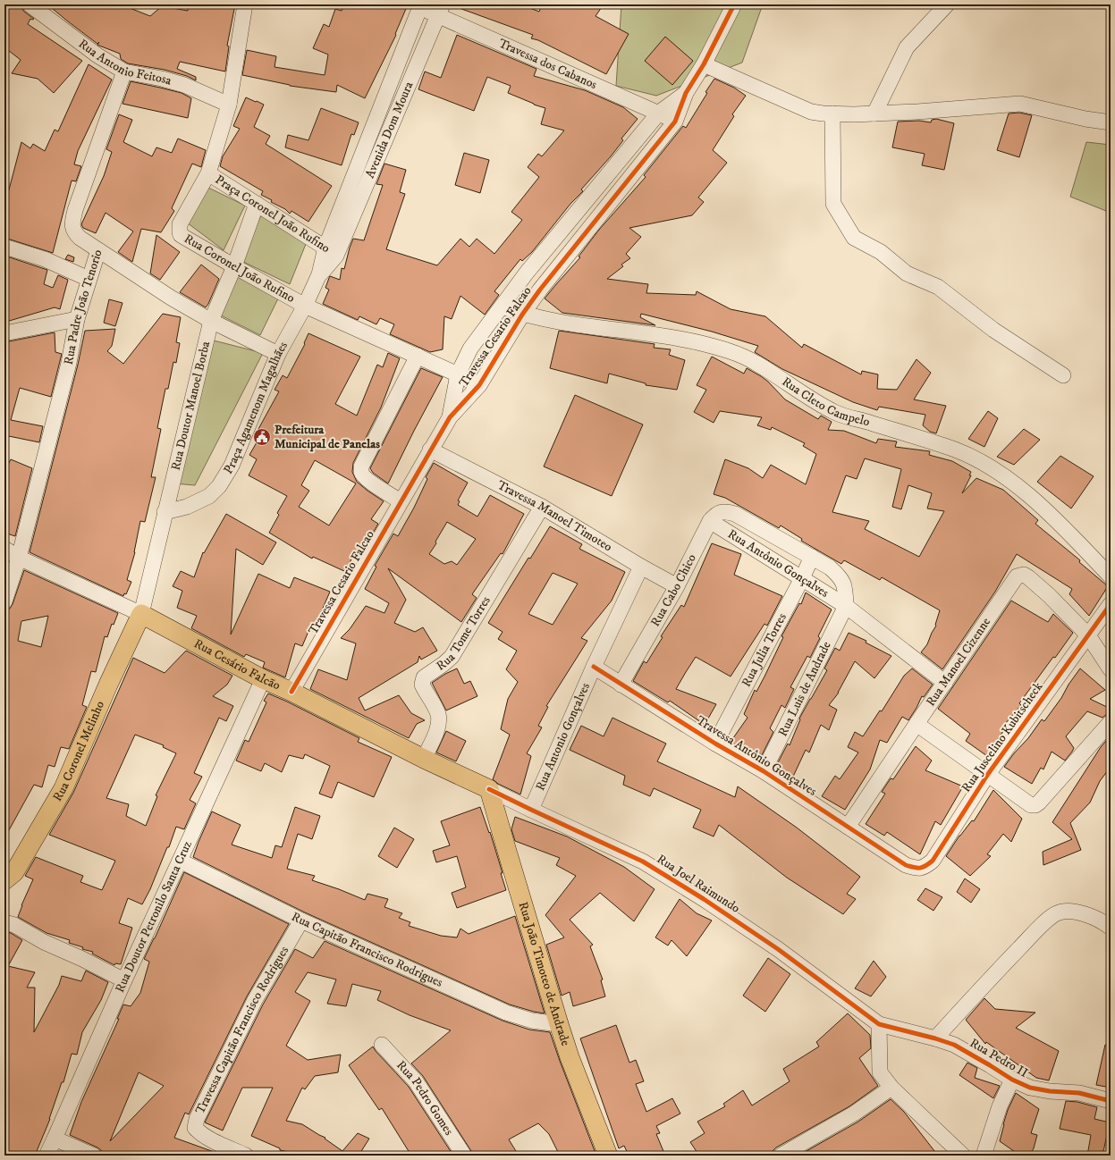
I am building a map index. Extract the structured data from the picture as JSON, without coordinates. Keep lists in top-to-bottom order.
{
  "streets": {
    "main road": ["Rua Cesário Falcão", "Rua Coronel Melinho", "Rua João Timoteo de Andrade"],
    "street": [
      "Rua Antonio Feitosa",
      "Travessa dos Cabanos",
      "Avenida Dom Moura",
      "Praça Coronel João Rufino",
      "Rua Coronel João Rufino",
      "Rua Padre João Tenorio",
      "Travessa Cesario Falcao",
      "Rua Cleto Campelo",
      "Rua Doutor Manoel Borba",
      "Praça Agamenom Magalhães",
      "Travessa Manoel Timoteo",
      "Rua Antônio Gonçalves",
      "Rua Cabo Chico",
      "Rua Tome Torres",
      "Rua Julia Torres",
      "Rua Manoel Cizenne",
      "Rua Luis de Andrade",
      "Rua Antonio Gonçalves",
      "Rua Juscelino Kubitscheck",
      "Travessa Antônio Gonçalves",
      "Rua Joel Raimundo",
      "Rua Doutor Petronilo Santa Cruz",
      "Rua Capitão Francisco Rodrigues",
      "Travessa Capitão Francisco Rodrigues",
      "Rua Pedro II",
      "Rua Pedro Gomes"
    ]
  },
  "crossings": [
    ["Rua Antonio Feitosa", "Rua Coronel João Rufino"],
    ["Rua Antonio Feitosa", "Rua Padre João Tenorio"],
    ["Travessa dos Cabanos", "Avenida Dom Moura"],
    ["Travessa dos Cabanos", "Travessa Cesario Falcao"],
    ["Avenida Dom Moura", "Praça Coronel João Rufino"],
    ["Avenida Dom Moura", "Praça Agamenom Magalhães"],
    ["Praça Coronel João Rufino", "Rua Coronel João Rufino"],
    ["Praça Coronel João Rufino", "Rua Doutor Manoel Borba"],
    ["Praça Coronel João Rufino", "Praça Agamenom Magalhães"],
    ["Rua Coronel João Rufino", "Travessa Cesario Falcao"],
    ["Rua Coronel João Rufino", "Rua Doutor Manoel Borba"],
    ["Rua Coronel João Rufino", "Praça Agamenom Magalhães"],
    ["Rua Padre João Tenorio", "Rua Cesário Falcão"],
    ["Travessa Cesario Falcao", "Rua Cleto Campelo"],
    ["Travessa Cesario Falcao", "Travessa Manoel Timoteo"],
    ["Travessa Cesario Falcao", "Rua Cesário Falcão"],
    ["Rua Doutor Manoel Borba", "Praça Agamenom Magalhães"],
    ["Rua Doutor Manoel Borba", "Rua Cesário Falcão"],
    ["Rua Doutor Manoel Borba", "Rua Coronel Melinho"],
    ["Travessa Manoel Timoteo", "Rua Cabo Chico"],
    ["Travessa Manoel Timoteo", "Rua Tome Torres"],
    ["Travessa Manoel Timoteo", "Rua Antonio Gonçalves"],
    ["Rua Antônio Gonçalves", "Rua Cabo Chico"],
    ["Rua Antônio Gonçalves", "Rua Julia Torres"],
    ["Rua Antônio Gonçalves", "Rua Manoel Cizenne"],
    ["Rua Antônio Gonçalves", "Rua Luis de Andrade"],
    ["Rua Cabo Chico", "Travessa Antônio Gonçalves"],
    ["Rua Tome Torres", "Rua Cesário Falcão"],
    ["Rua Julia Torres", "Travessa Antônio Gonçalves"],
    ["Rua Manoel Cizenne", "Rua Juscelino Kubitscheck"],
    ["Rua Manoel Cizenne", "Travessa Antônio Gonçalves"],
    ["Rua Cesário Falcão", "Rua Coronel Melinho"],
    ["Rua Cesário Falcão", "Rua Joel Raimundo"],
    ["Rua Cesário Falcão", "Rua Doutor Petronilo Santa Cruz"],
    ["Rua Cesário Falcão", "Rua João Timoteo de Andrade"],
    ["Rua Luis de Andrade", "Travessa Antônio Gonçalves"],
    ["Rua Antonio Gonçalves", "Travessa Antônio Gonçalves"],
    ["Rua Antonio Gonçalves", "Rua Joel Raimundo"],
    ["Rua Juscelino Kubitscheck", "Travessa Antônio Gonçalves"],
    ["Rua Joel Raimundo", "Rua João Timoteo de Andrade"],
    ["Rua Joel Raimundo", "Rua Pedro II"],
    ["Rua Doutor Petronilo Santa Cruz", "Rua Capitão Francisco Rodrigues"],
    ["Rua Capitão Francisco Rodrigues", "Rua João Timoteo de Andrade"],
    ["Rua Capitão Francisco Rodrigues", "Travessa Capitão Francisco Rodrigues"]
  ],
  "places": {
    "public building": ["Prefeitura Municipal de Panelas"]
  }
}
